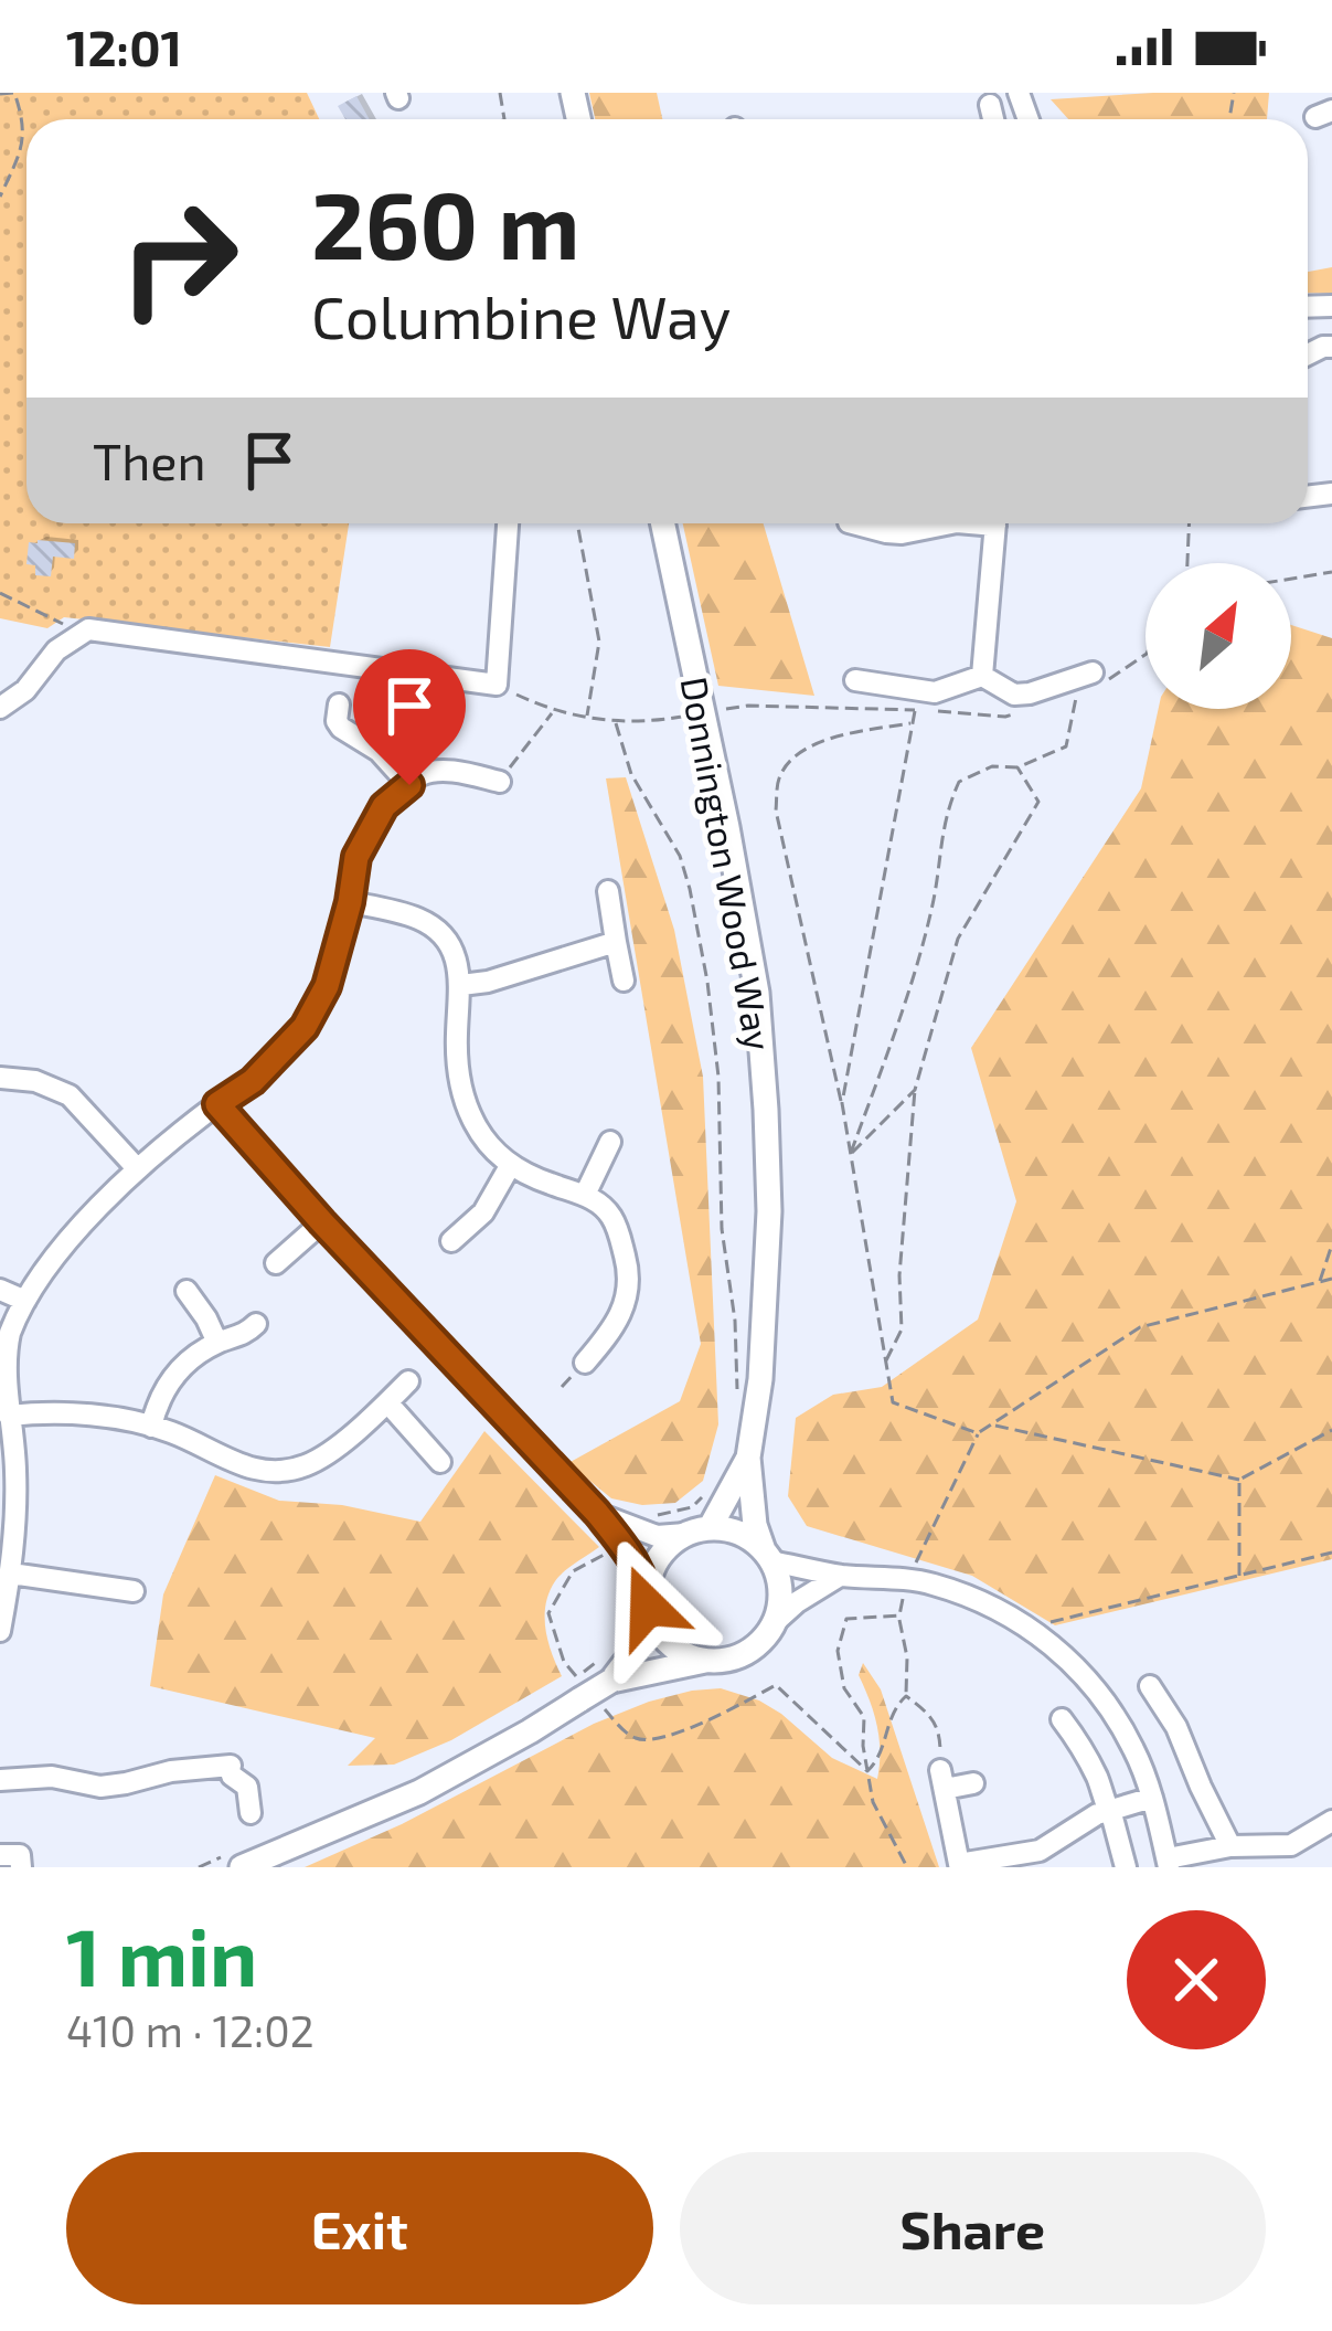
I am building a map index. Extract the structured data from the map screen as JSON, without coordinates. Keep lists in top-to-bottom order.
{
  "streets": {
    "main road": ["Donnington Wood Way"]
  },
  "north": "top right",
  "page": {
    "status": "12:01",
    "turn": ["260 m", "Columbine Way"],
    "then": "Then",
    "heading": ["1 min", "410 m · 12:02"],
    "buttons": ["Exit", "Share"]
  }
}
